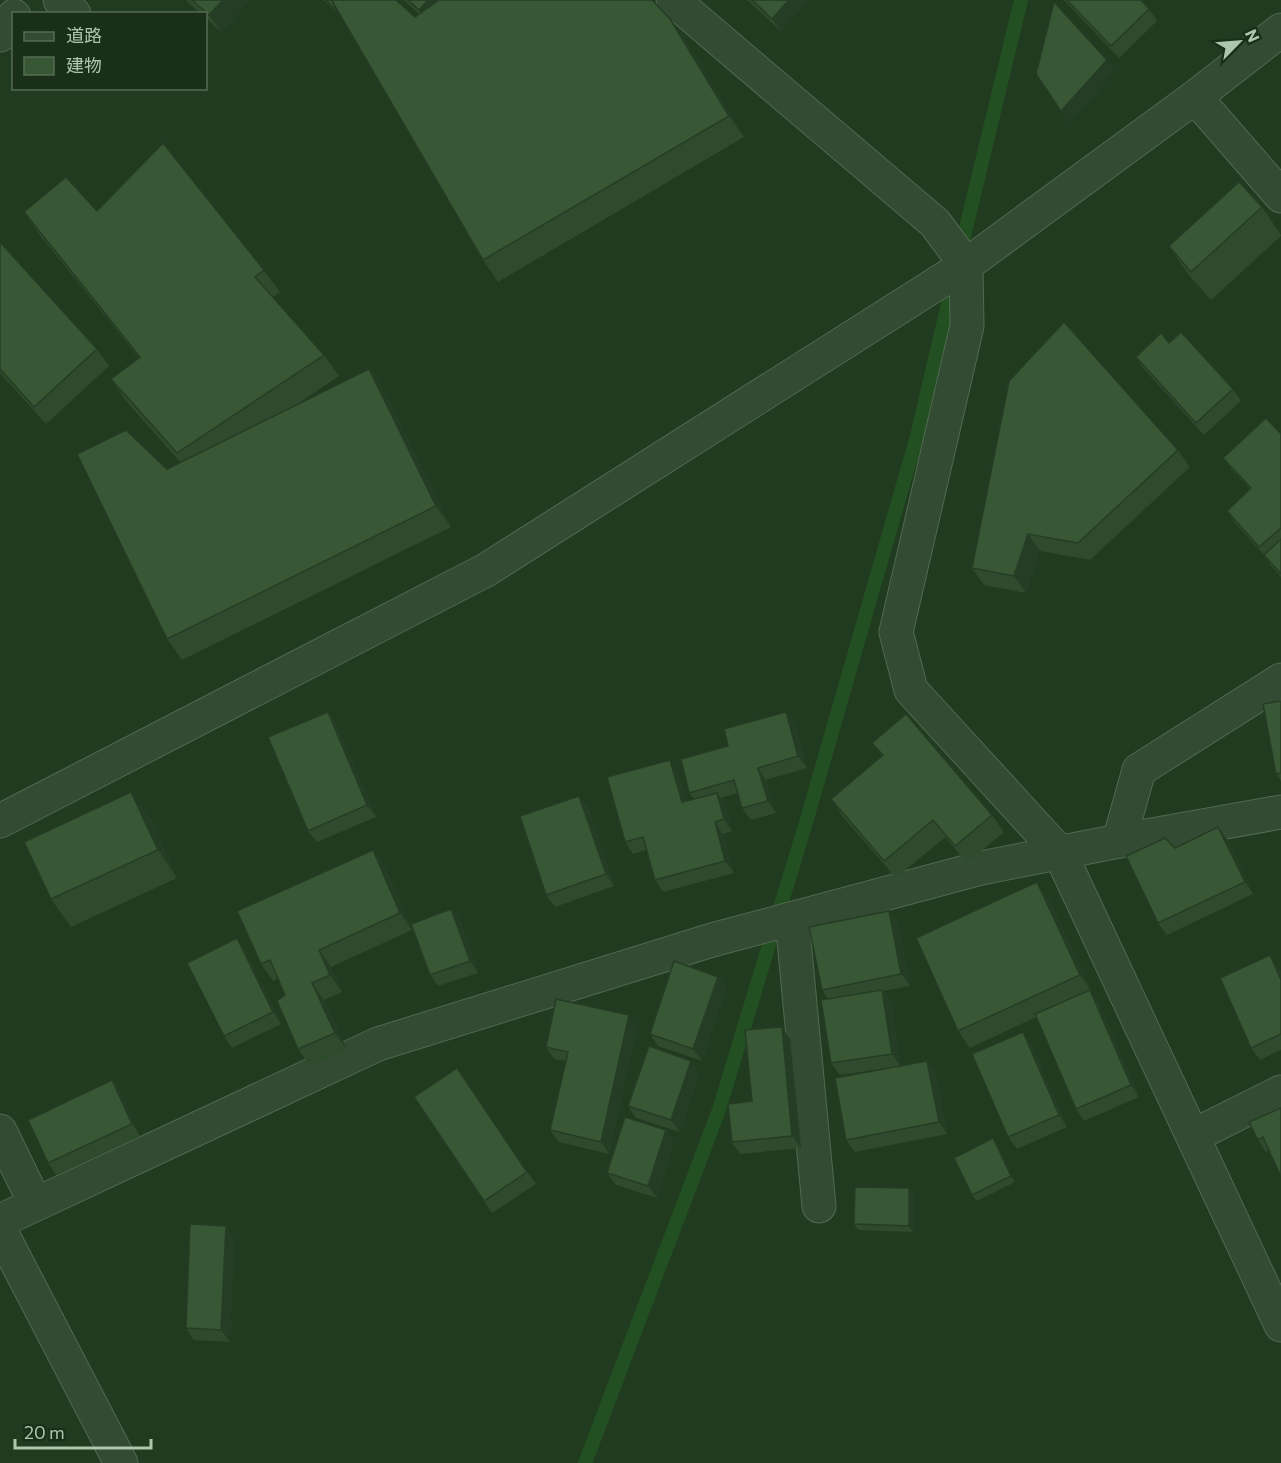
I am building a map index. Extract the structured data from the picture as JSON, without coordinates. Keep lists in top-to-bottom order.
{
  "legend": ["道路", "建物"],
  "scale_bar": "20 m",
  "north": "top right"
}
